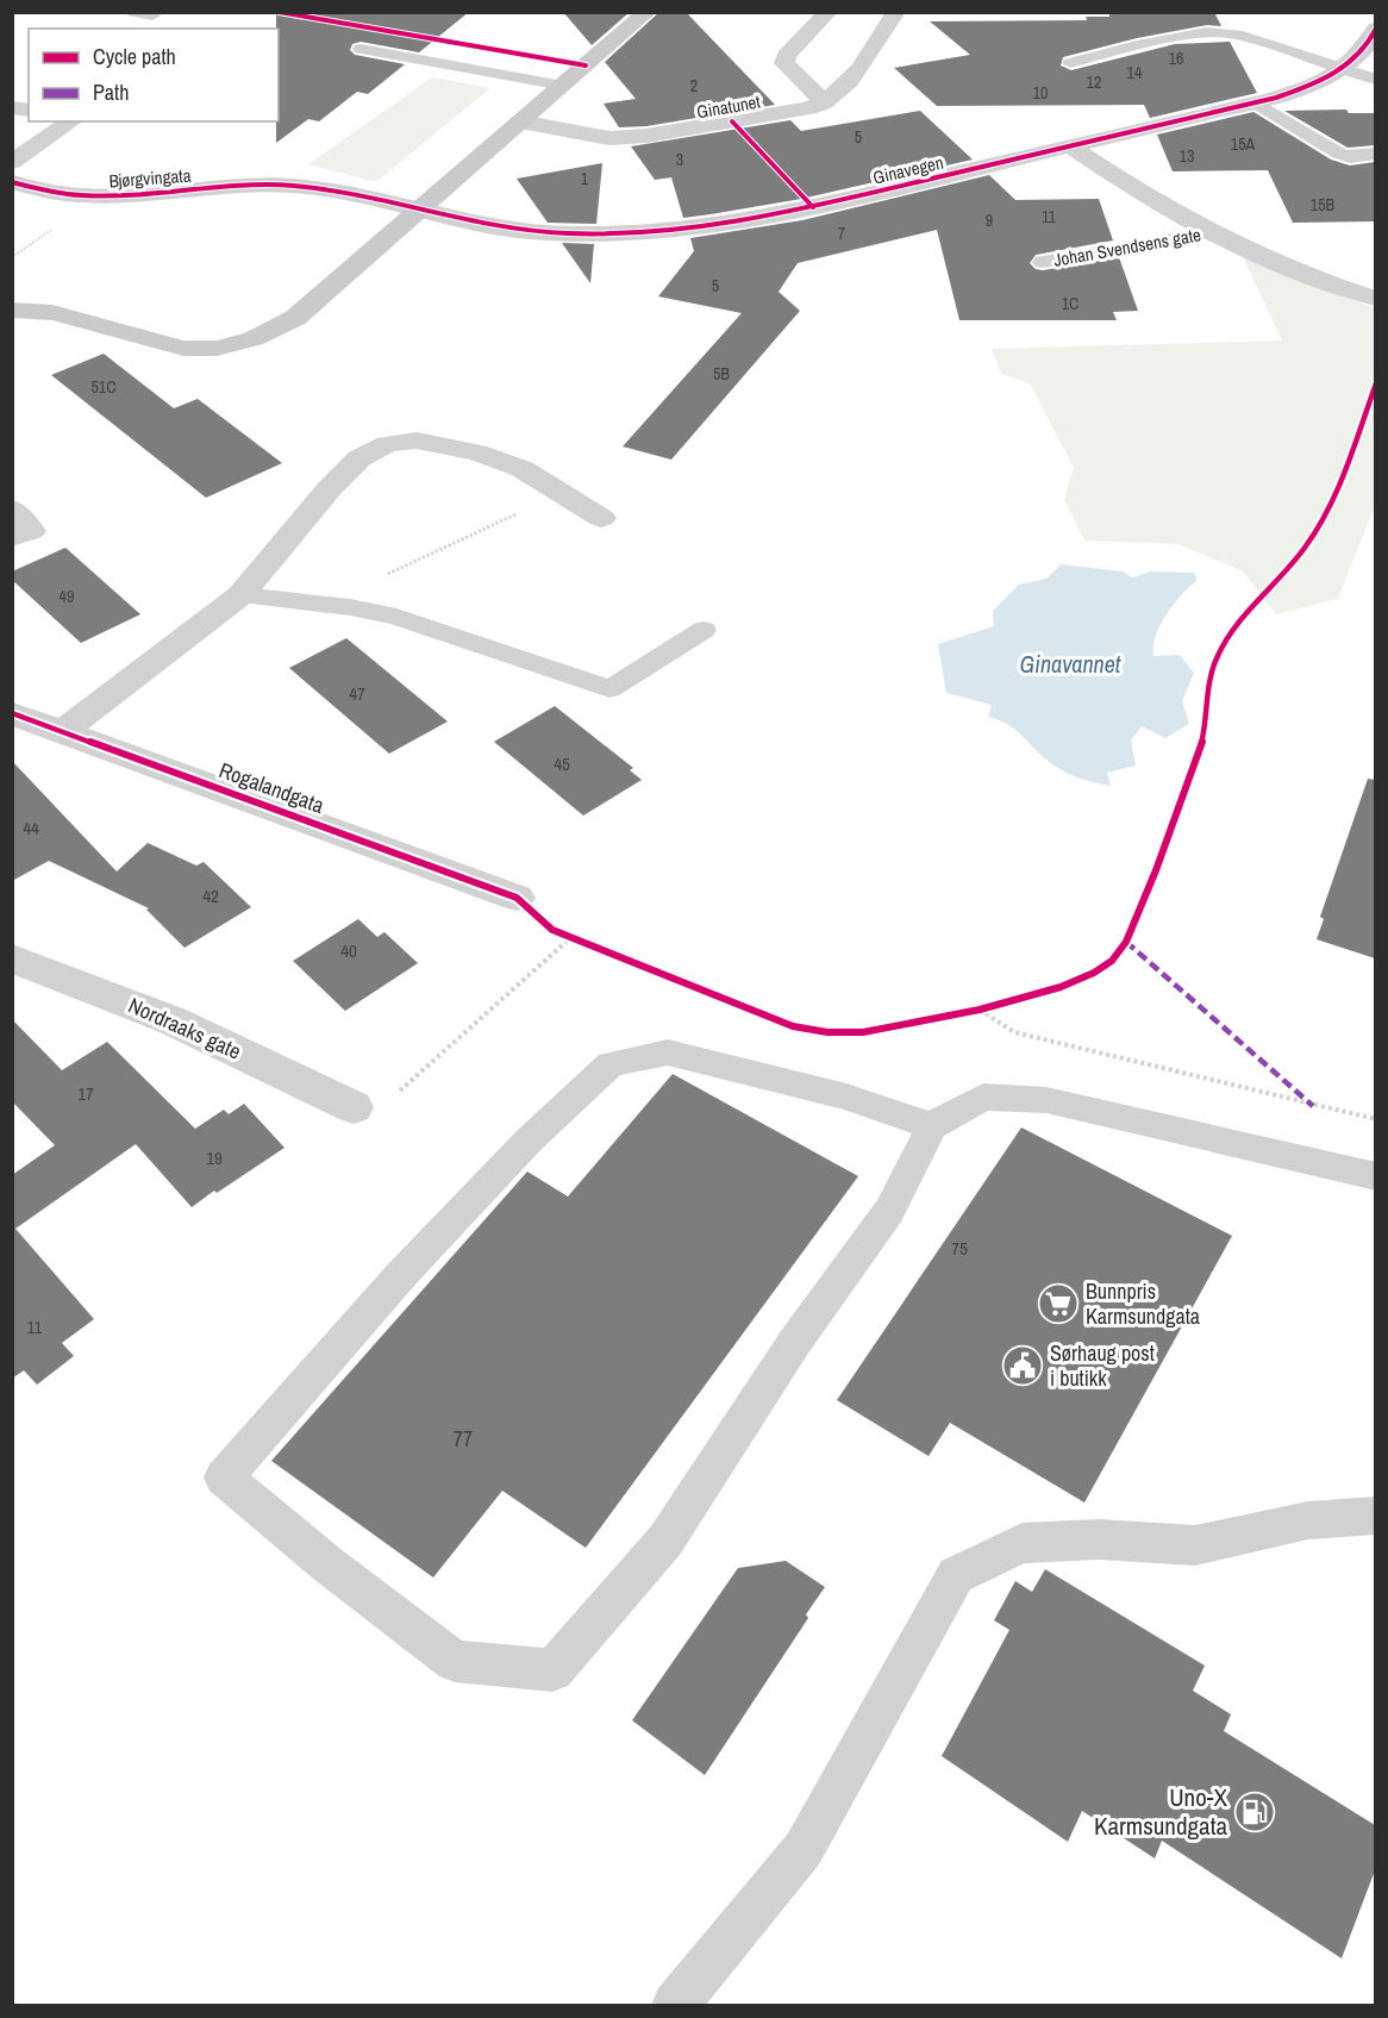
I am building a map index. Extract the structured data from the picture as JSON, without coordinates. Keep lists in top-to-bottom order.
{
  "streets": {
    "street": [
      "Ginatunet",
      "Ginavegen",
      "Bjørgvingata",
      "Johan Svendsens gate",
      "Rogalandgata",
      "Nordraaks gate"
    ]
  },
  "crossings": [
    ["Ginavegen", "Bjørgvingata"],
    ["Ginavegen", "Johan Svendsens gate"]
  ],
  "water": ["Ginavannet"],
  "places": {
    "supermarket": ["Bunnpris Karmsundgata"],
    "public building": ["Sørhaug post i butikk"],
    "fuel station": ["Uno-X Karmsundgata"]
  },
  "house_numbers": [
    "16",
    "14",
    "12",
    "2",
    "10",
    "5",
    "15A",
    "13",
    "3",
    "1",
    "15B",
    "11",
    "9",
    "7",
    "5",
    "1C",
    "5B",
    "51C",
    "49",
    "47",
    "45",
    "44",
    "42",
    "40",
    "17",
    "19",
    "75",
    "11",
    "77"
  ],
  "legend": ["Cycle path", "Path"]
}
